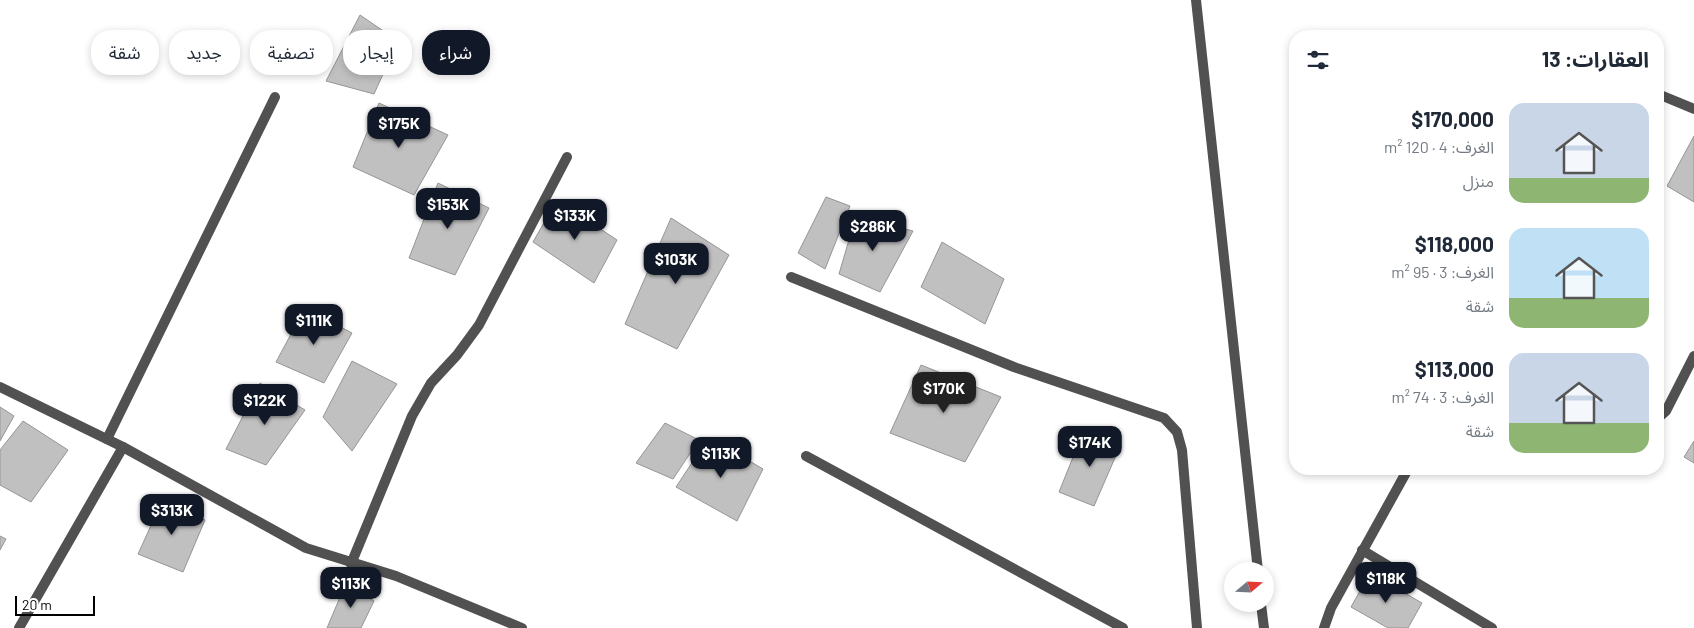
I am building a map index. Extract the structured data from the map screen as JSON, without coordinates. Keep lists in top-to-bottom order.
{
  "scale_bar": "20 m",
  "north": "right",
  "page": {
    "chip": [
      "شراء",
      "إيجار",
      "تصفية",
      "جديد",
      "شقة"
    ],
    "heading": "العقارات: 13",
    "list": [
      {
        "name": "$170,000",
        "note": "الغرف: 4 · 120 m² · منزل"
      },
      {
        "name": "$118,000",
        "note": "الغرف: 3 · 95 m² · شقة"
      },
      {
        "name": "$113,000",
        "note": "الغرف: 3 · 74 m² · شقة"
      }
    ],
    "price": [
      "$175K",
      "$153K",
      "$133K",
      "$286K",
      "$103K",
      "$111K",
      "$170K",
      "$122K",
      "$174K",
      "$113K",
      "$313K",
      "$118K",
      "$113K"
    ],
    "scale": "20 m"
  }
}
